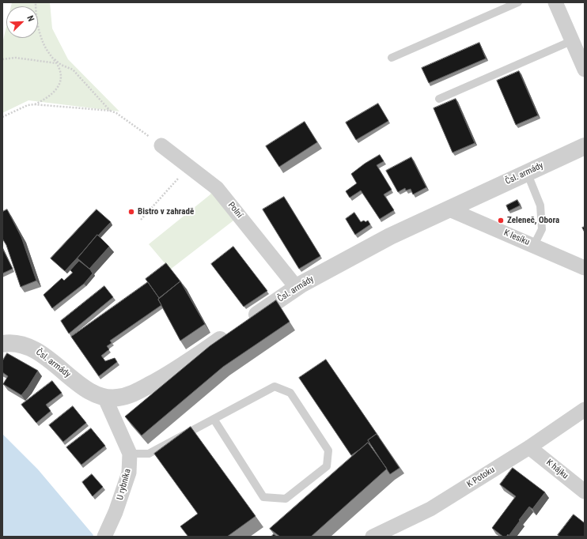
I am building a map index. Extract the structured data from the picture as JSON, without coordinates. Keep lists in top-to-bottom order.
{
  "streets": {
    "street": [
      "Čsl. armády",
      "Polní",
      "K lesíku",
      "K hájku",
      "K Potoku",
      "U rybníka"
    ]
  },
  "crossings": [
    ["Čsl. armády", "Polní"],
    ["Čsl. armády", "K lesíku"],
    ["Čsl. armády", "U rybníka"],
    ["K hájku", "K Potoku"]
  ],
  "places": ["Bistro v zahradě", "Zeleneč, Obora"],
  "north": "top right"
}
